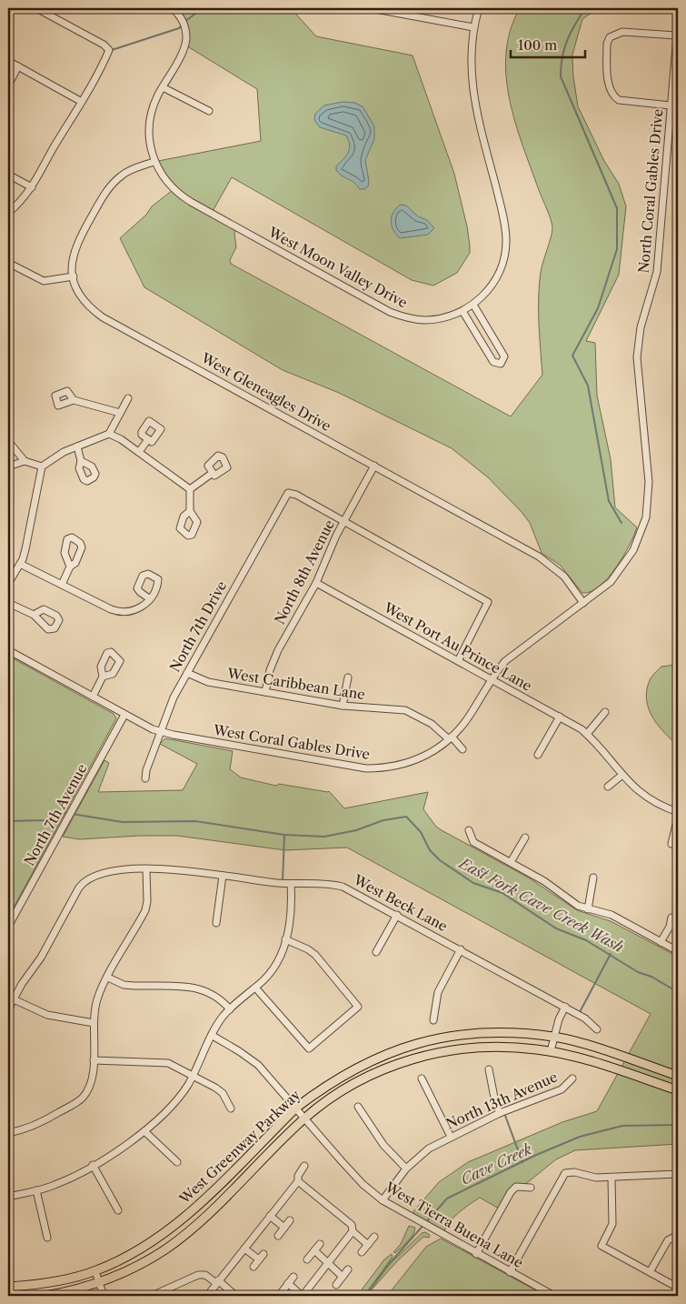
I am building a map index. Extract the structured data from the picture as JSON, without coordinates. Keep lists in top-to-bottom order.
{
  "streets": {
    "main road": ["West Greenway Parkway"],
    "street": [
      "North Coral Gables Drive",
      "West Moon Valley Drive",
      "West Gleneagles Drive",
      "North 8th Avenue",
      "North 7th Drive",
      "West Port Au Prince Lane",
      "West Caribbean Lane",
      "West Coral Gables Drive",
      "North 7th Avenue",
      "West Beck Lane",
      "North 13th Avenue",
      "West Tierra Buena Lane"
    ]
  },
  "crossings": [
    ["North Coral Gables Drive", "West Coral Gables Drive"],
    ["West Moon Valley Drive", "West Gleneagles Drive"],
    ["West Gleneagles Drive", "North 8th Avenue"],
    ["West Gleneagles Drive", "West Coral Gables Drive"],
    ["North 8th Avenue", "North 7th Drive"],
    ["North 8th Avenue", "West Port Au Prince Lane"],
    ["North 8th Avenue", "West Caribbean Lane"],
    ["North 7th Drive", "West Caribbean Lane"],
    ["North 7th Drive", "West Coral Gables Drive"],
    ["West Port Au Prince Lane", "West Coral Gables Drive"],
    ["West Caribbean Lane", "West Coral Gables Drive"],
    ["West Coral Gables Drive", "North 7th Avenue"],
    ["North 13th Avenue", "West Tierra Buena Lane"],
    ["West Greenway Parkway", "West Tierra Buena Lane"]
  ],
  "water": ["East Fork Cave Creek Wash", "Cave Creek"],
  "scale_bar": "100 m"
}
